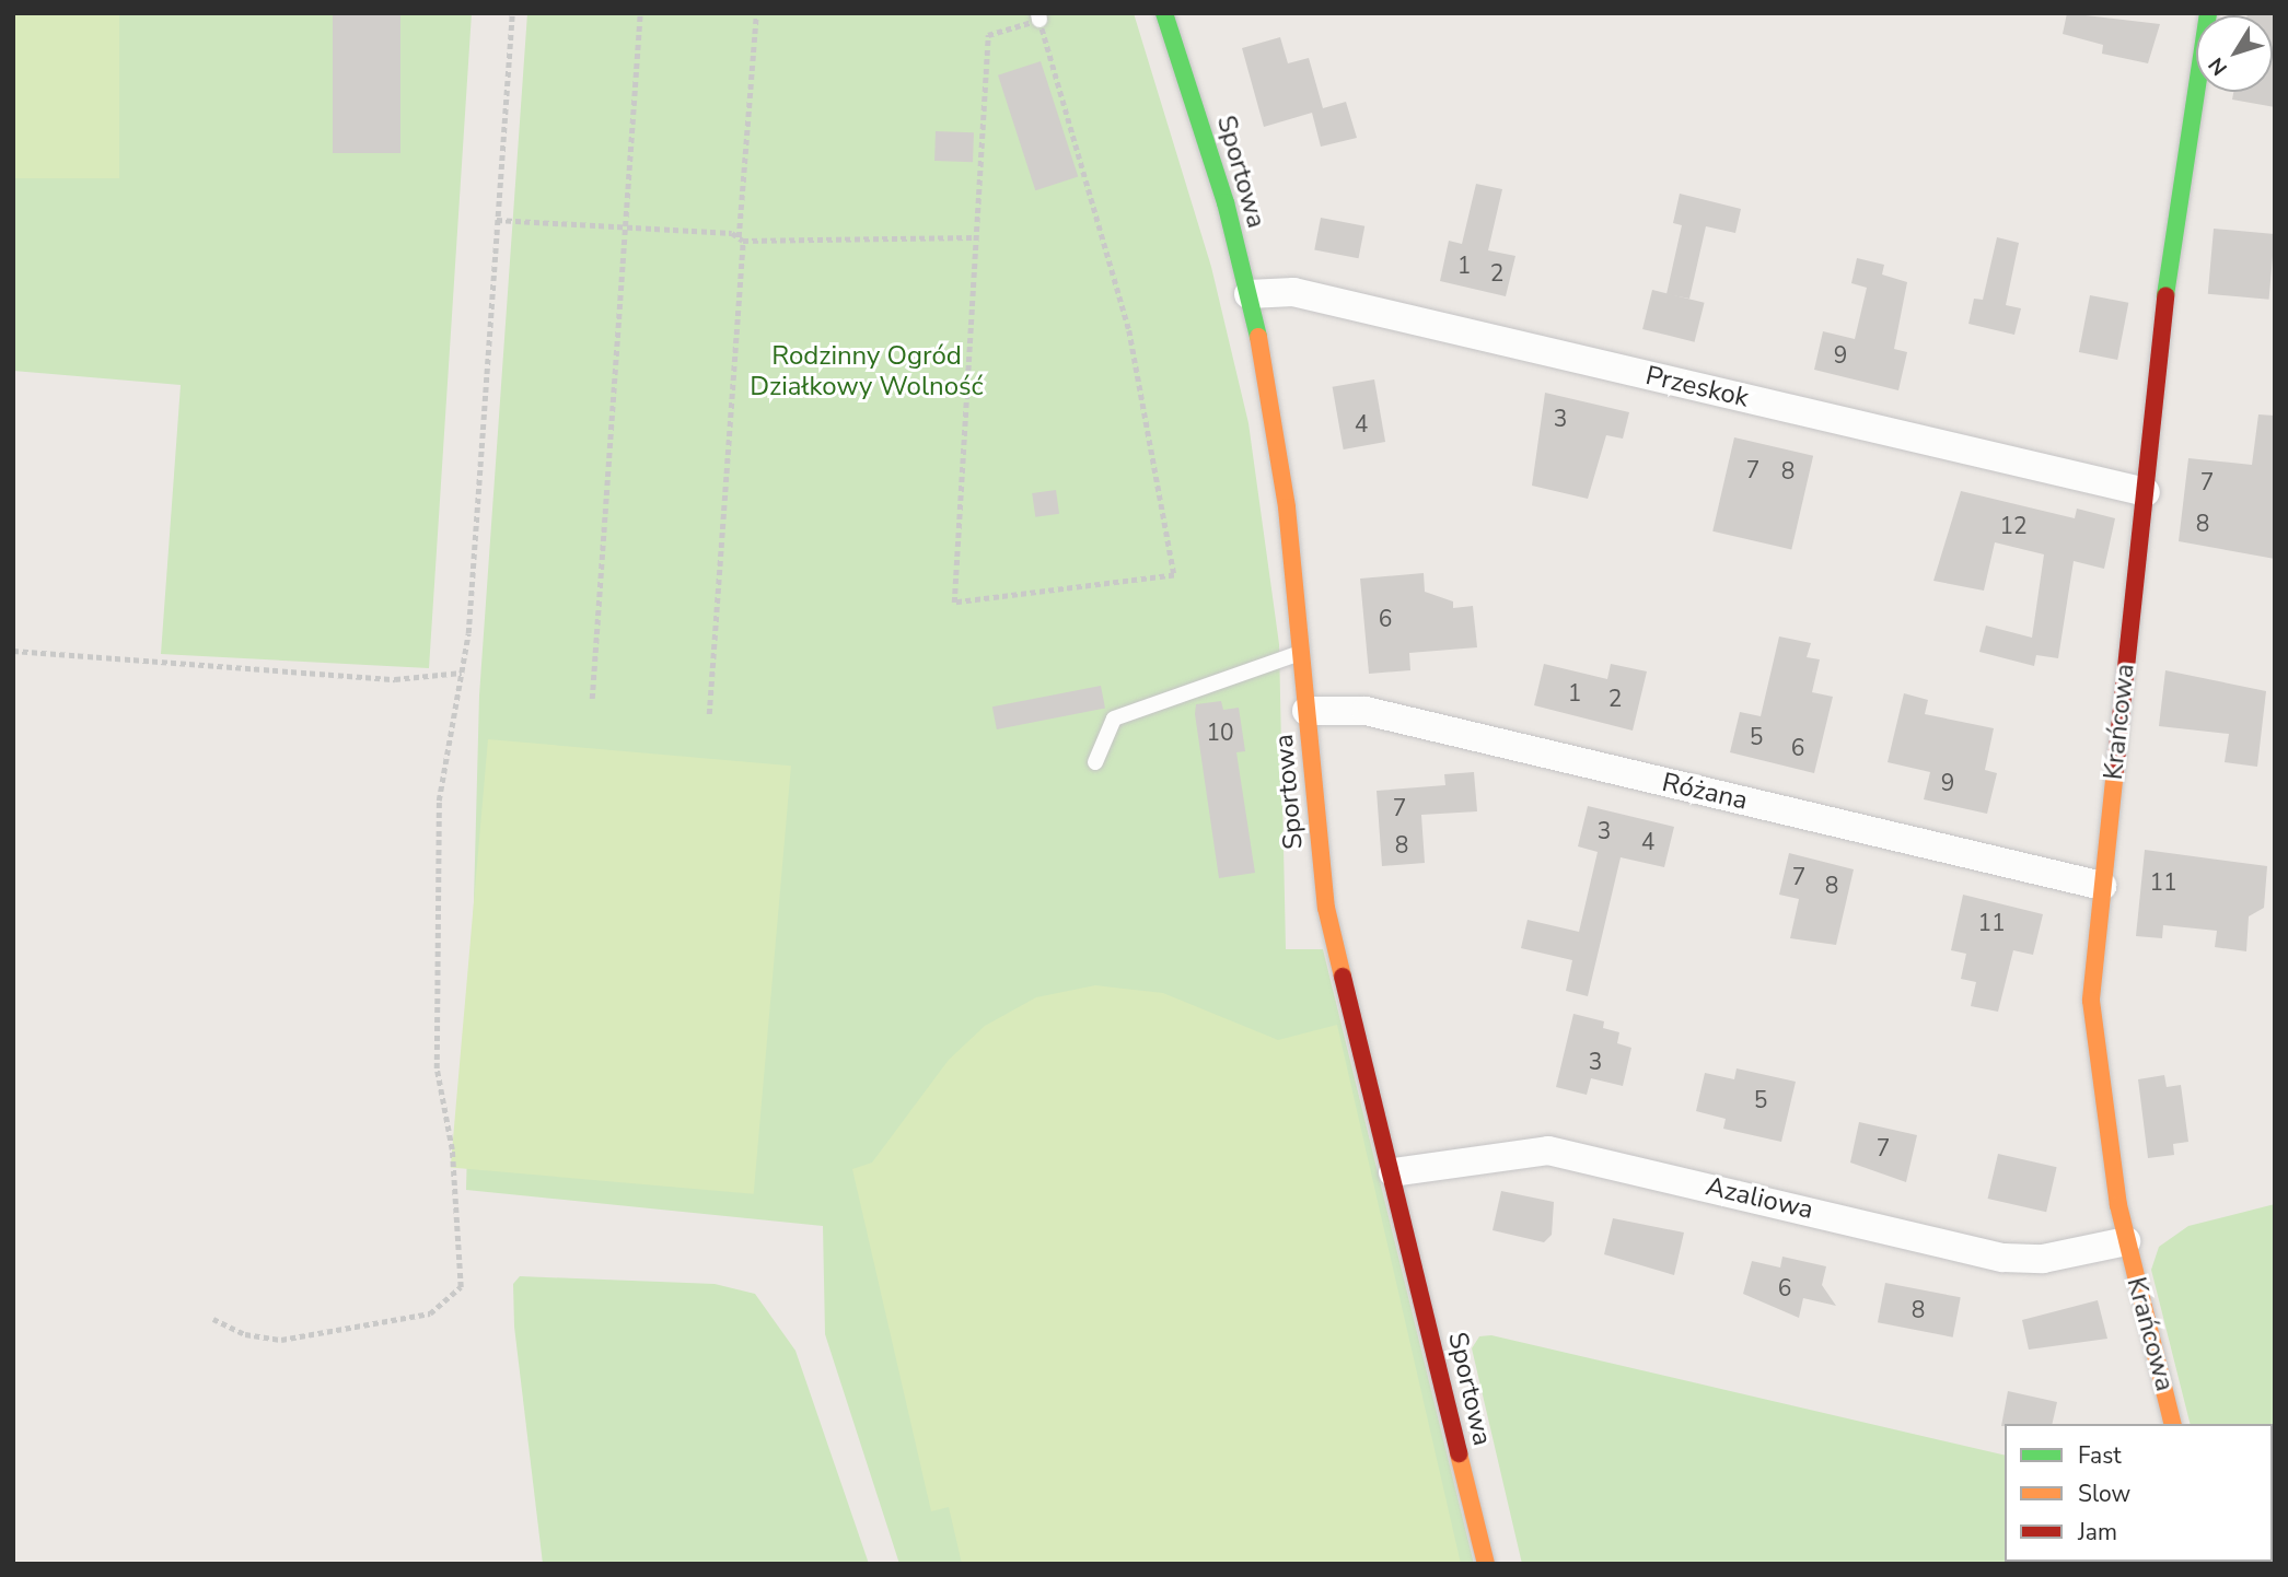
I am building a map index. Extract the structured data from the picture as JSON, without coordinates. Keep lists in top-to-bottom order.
{
  "streets": {
    "street": [
      "Sportowa",
      "Przeskok",
      "Krańcowa",
      "Różana",
      "Azaliowa"
    ]
  },
  "crossings": [
    ["Sportowa", "Przeskok"],
    ["Sportowa", "Różana"],
    ["Sportowa", "Azaliowa"],
    ["Przeskok", "Krańcowa"],
    ["Krańcowa", "Różana"],
    ["Krańcowa", "Azaliowa"]
  ],
  "parks": ["Rodzinny Ogród Działkowy Wolność"],
  "house_numbers": [
    "1",
    "2",
    "9",
    "3",
    "4",
    "7",
    "8",
    "7",
    "8",
    "12",
    "6",
    "1",
    "2",
    "10",
    "5",
    "6",
    "9",
    "7",
    "3",
    "4",
    "8",
    "7",
    "11",
    "8",
    "11",
    "3",
    "5",
    "7",
    "6",
    "8"
  ],
  "legend": ["Fast", "Slow", "Jam"],
  "north": "bottom left"
}
